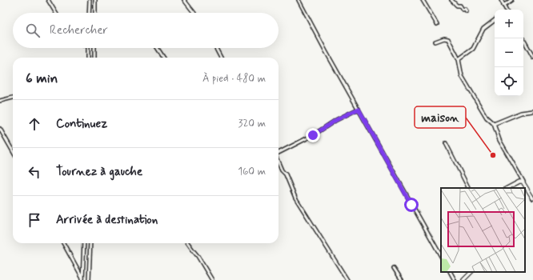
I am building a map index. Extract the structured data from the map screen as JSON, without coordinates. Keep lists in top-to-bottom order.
{
  "places": ["maison"],
  "page": {
    "map_buttons": ["+", "−"],
    "search": "Rechercher",
    "heading": ["6 min", "À pied · 480 m"],
    "list": [
      ["Continuez", "320 m"],
      ["Tournez à gauche", "160 m"],
      "Arrivée à destination"
    ]
  }
}
